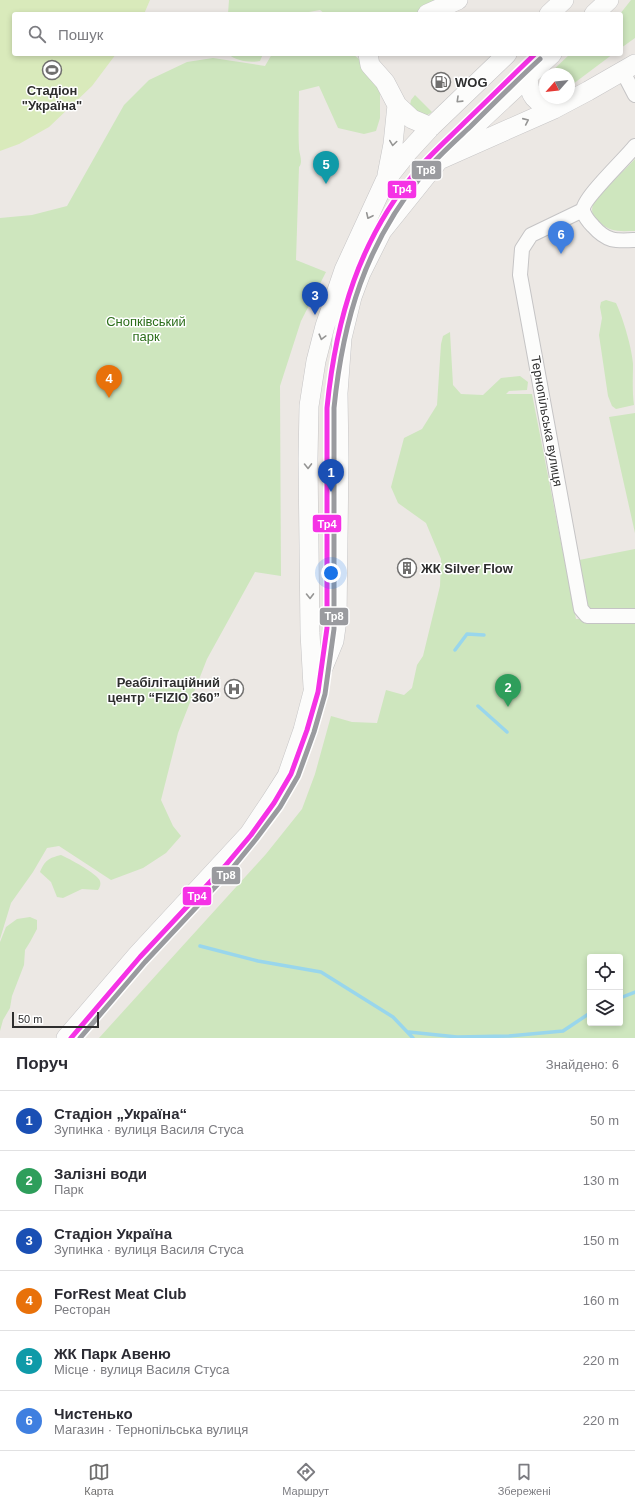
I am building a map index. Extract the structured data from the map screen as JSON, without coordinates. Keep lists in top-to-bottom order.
{
  "streets": {
    "street": ["Тернопільська вулиця"]
  },
  "parks": ["Снопківський парк"],
  "places": {
    "sports": ["Стадіон \"Україна\""],
    "fuel station": ["WOG"],
    "building": ["ЖК Silver Flow"],
    "hospital": ["Реабілітаційний центр “FIZIO 360”"]
  },
  "lines": ["transit line Тр4", "transit line Тр8"],
  "scale_bar": "50 m",
  "north": "bottom left",
  "page": {
    "search": "Пошук",
    "pins": [
      "5",
      "6",
      "3",
      "4",
      "1",
      "2"
    ],
    "scale": "50 m",
    "heading": ["Поруч", "Знайдено: 6"],
    "list": [
      {
        "mark": "1",
        "name": "Стадіон „Україна“",
        "note": "Зупинка · вулиця Василя Стуса",
        "value": "50 m"
      },
      {
        "mark": "2",
        "name": "Залізні води",
        "note": "Парк",
        "value": "130 m"
      },
      {
        "mark": "3",
        "name": "Стадіон Україна",
        "note": "Зупинка · вулиця Василя Стуса",
        "value": "150 m"
      },
      {
        "mark": "4",
        "name": "ForRest Meat Club",
        "note": "Ресторан",
        "value": "160 m"
      },
      {
        "mark": "5",
        "name": "ЖК Парк Авеню",
        "note": "Місце · вулиця Василя Стуса",
        "value": "220 m"
      },
      {
        "mark": "6",
        "name": "Чистенько",
        "note": "Магазин · Тернопільська вулиця",
        "value": "220 m"
      }
    ],
    "nav": ["Карта", "Маршрут", "Збережені"]
  }
}
